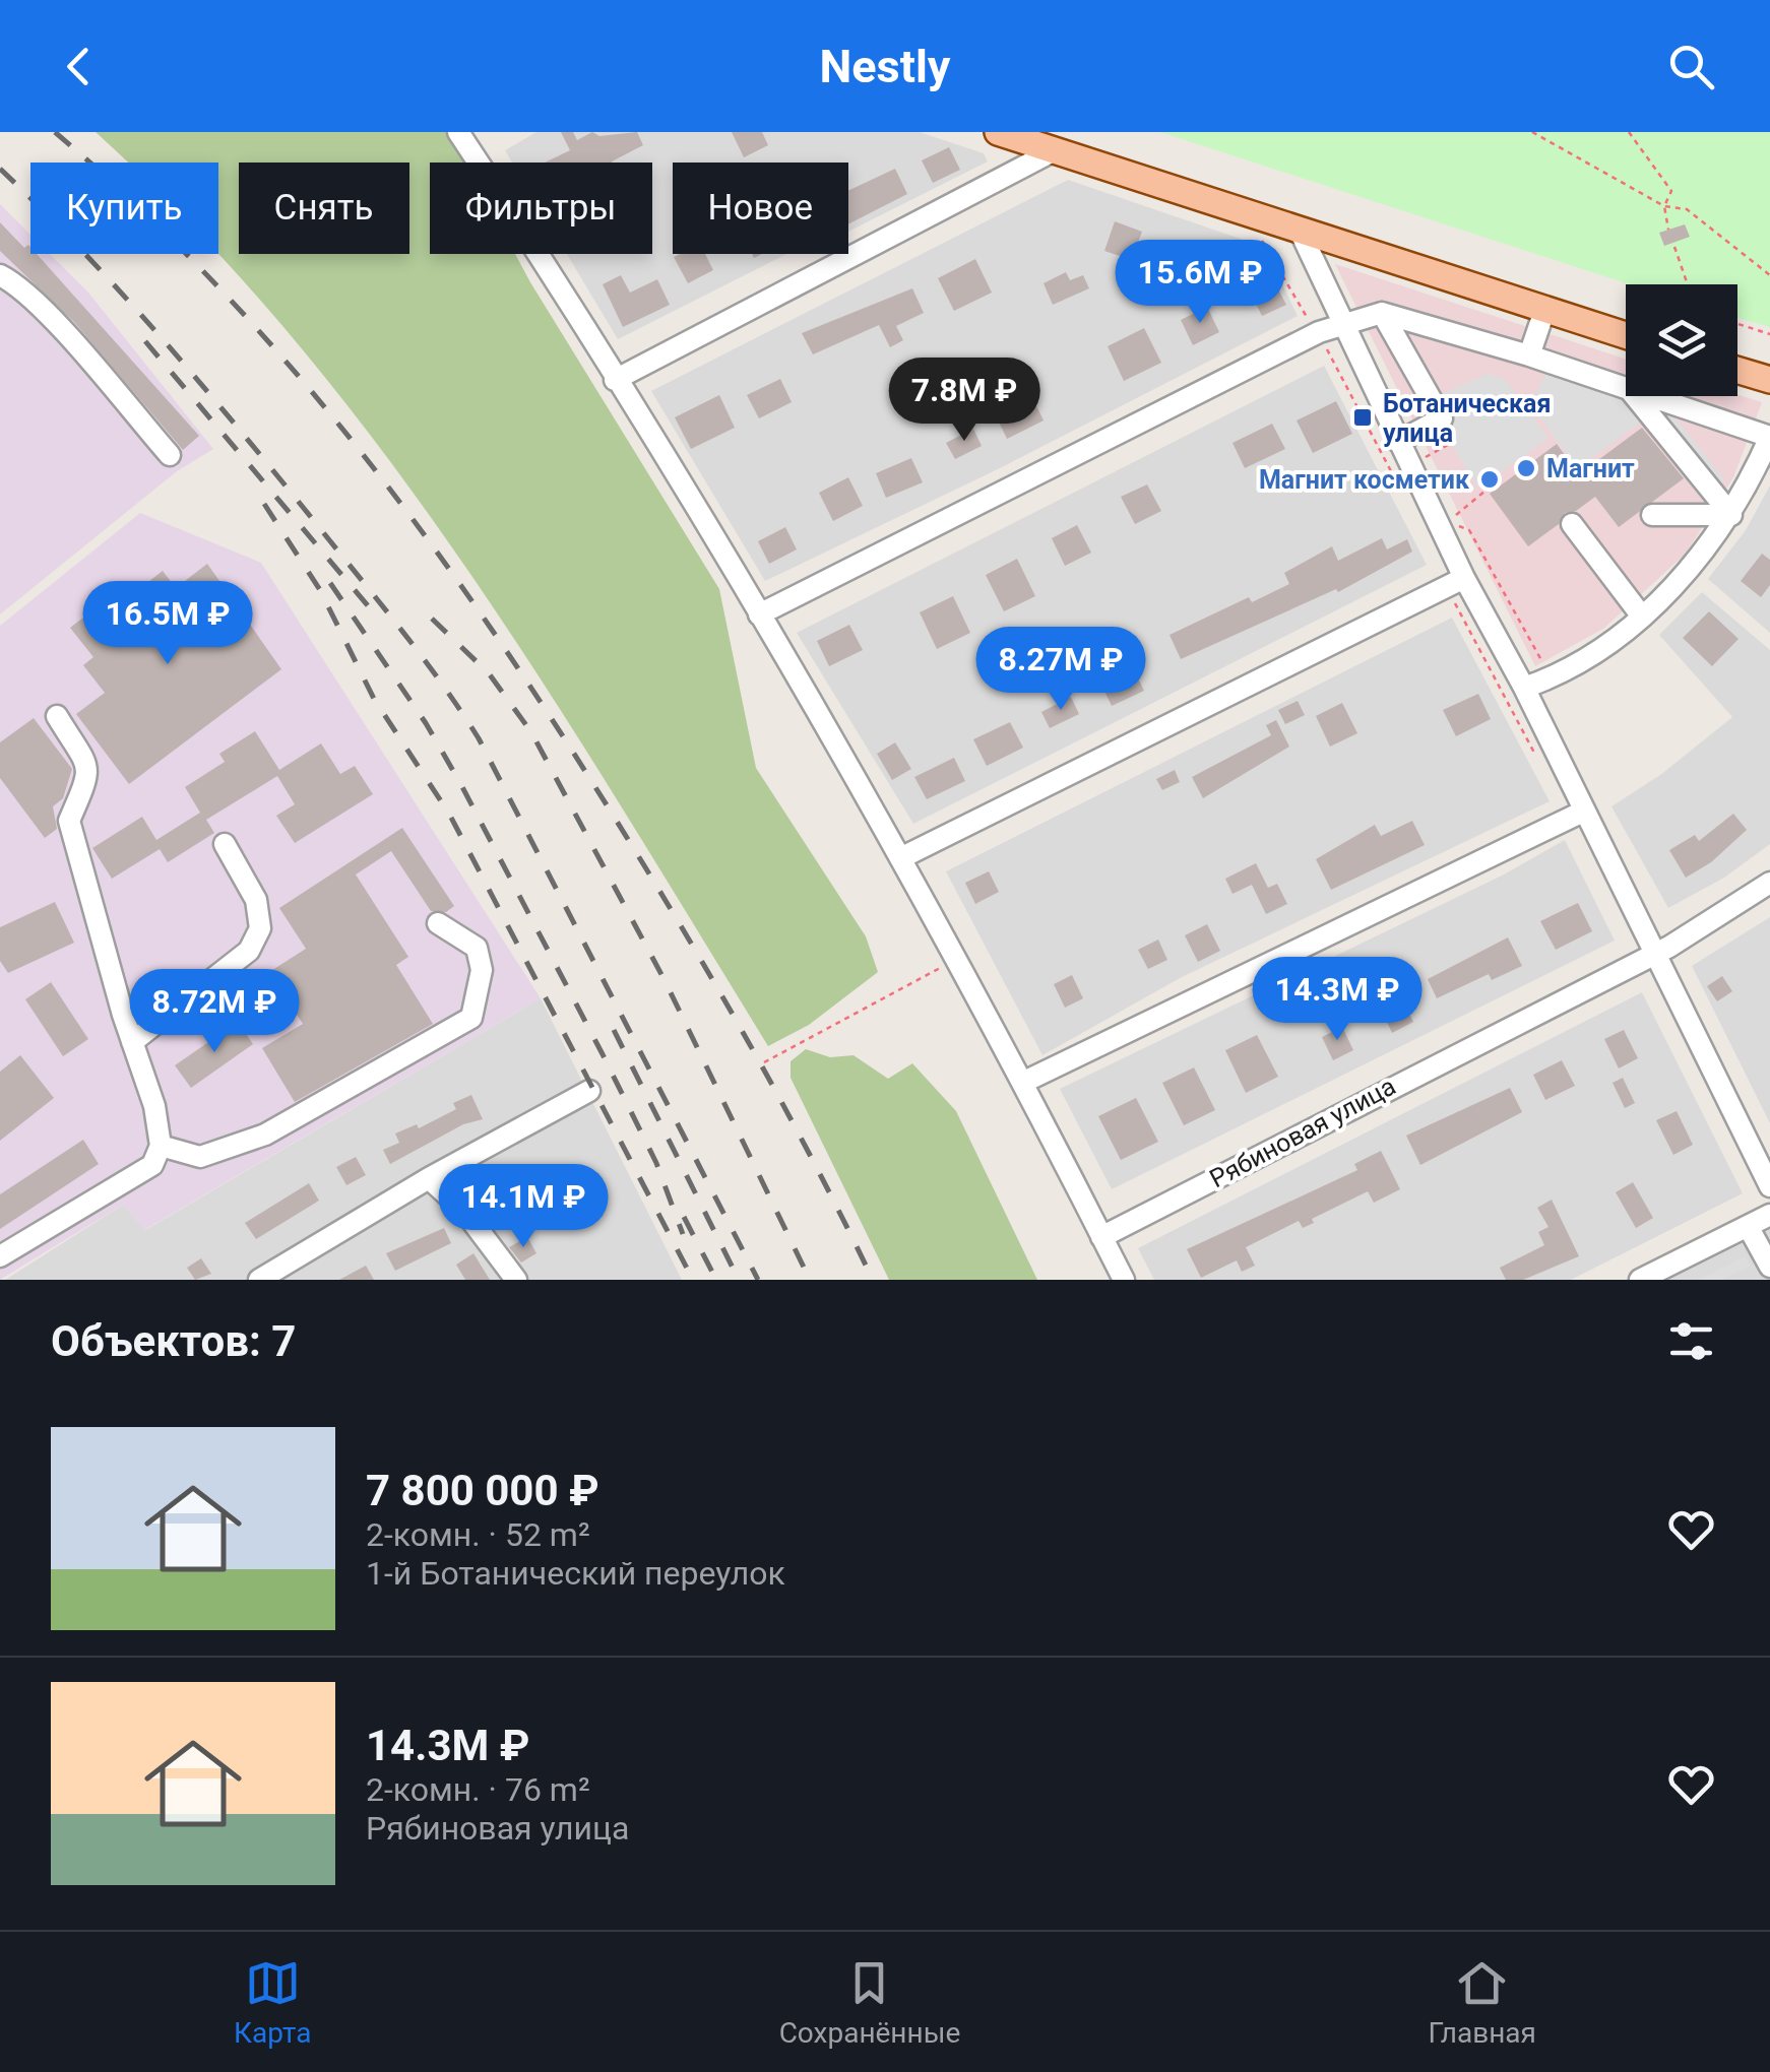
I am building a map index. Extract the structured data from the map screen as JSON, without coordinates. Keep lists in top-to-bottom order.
{
  "streets": {
    "street": ["Рябиновая улица"]
  },
  "places": {
    "transit": ["Ботаническая улица"],
    "other": ["Магнит", "Магнит косметик"]
  },
  "page": {
    "header": "Nestly",
    "chip": [
      "Купить",
      "Снять",
      "Фильтры",
      "Новое"
    ],
    "price": [
      "15.6M ₽",
      "7.8M ₽",
      "16.5M ₽",
      "8.27M ₽",
      "14.3M ₽",
      "8.72M ₽",
      "14.1M ₽"
    ],
    "heading": "Объектов: 7",
    "list": [
      {
        "name": "7 800 000 ₽",
        "note": "2-комн. · 52 m² · 1-й Ботанический переулок"
      },
      {
        "name": "14.3M ₽",
        "note": "2-комн. · 76 m² · Рябиновая улица"
      }
    ],
    "tabs": ["Карта", "Сохранённые", "Главная"]
  }
}
